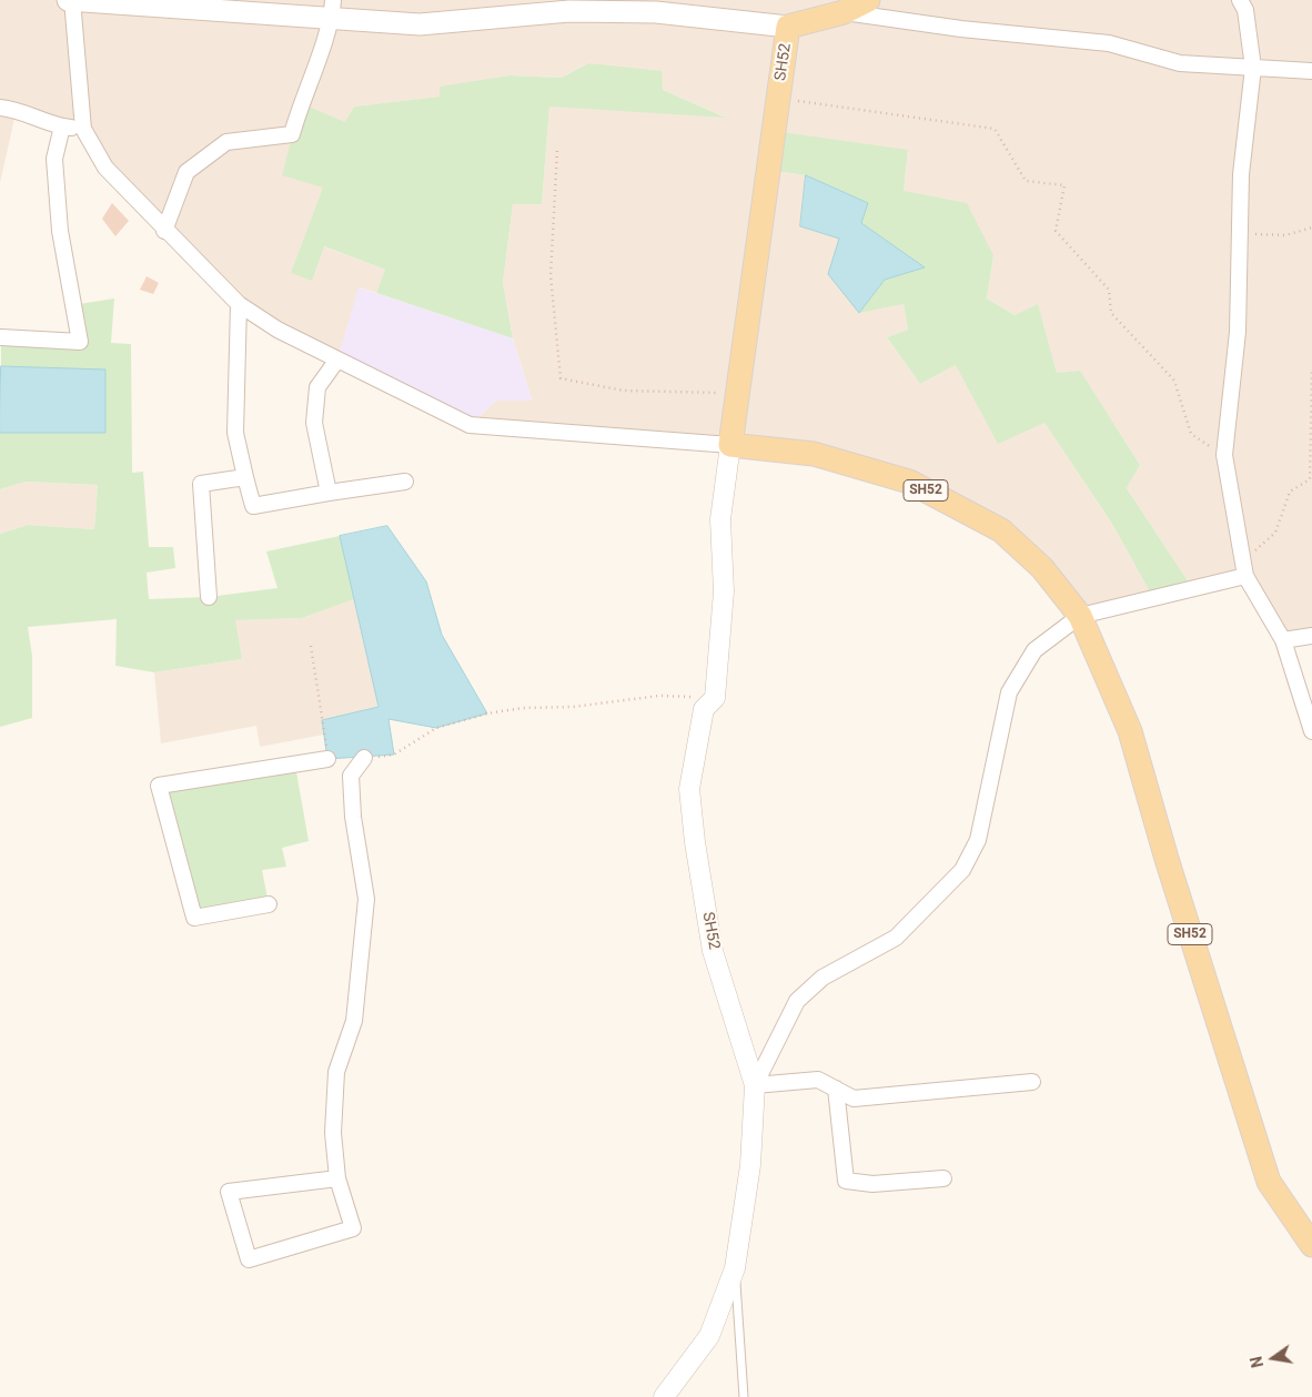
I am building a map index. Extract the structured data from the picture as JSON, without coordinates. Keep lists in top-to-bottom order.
{
  "streets": {
    "main road": ["SH52"]
  },
  "north": "left"
}
